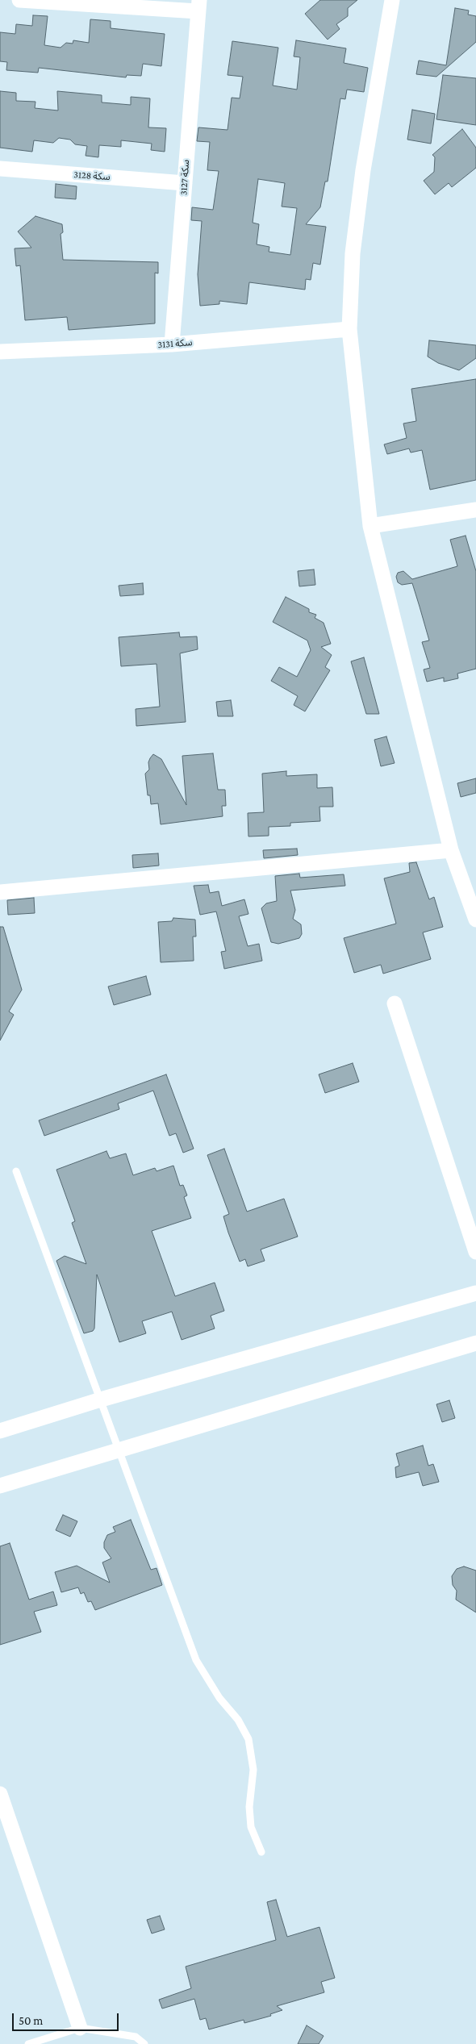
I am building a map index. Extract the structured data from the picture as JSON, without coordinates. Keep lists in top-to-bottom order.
{
  "streets": {
    "street": ["سكة 3128", "سكة 3127", "سكة 3131"]
  },
  "crossings": [
    ["سكة 3128", "سكة 3127"],
    ["سكة 3127", "سكة 3131"]
  ],
  "scale_bar": "50 m"
}
